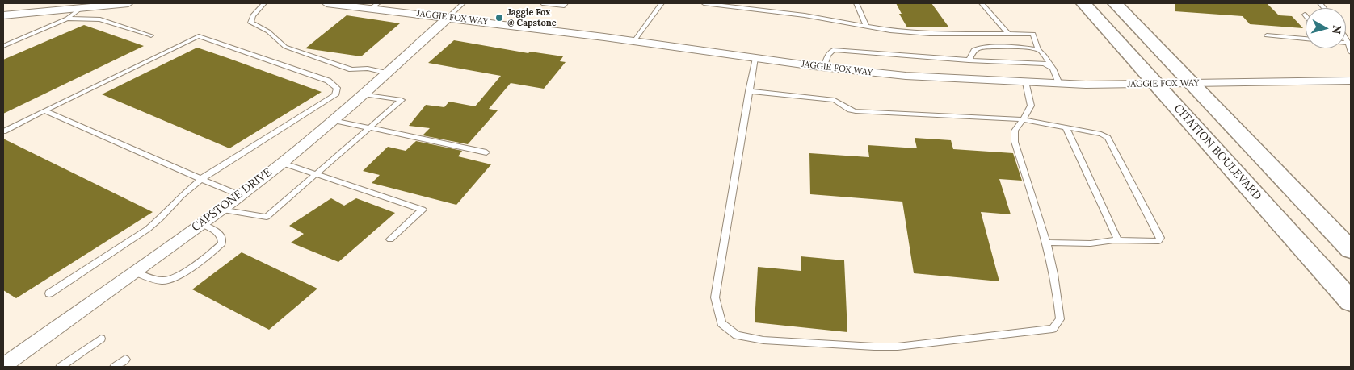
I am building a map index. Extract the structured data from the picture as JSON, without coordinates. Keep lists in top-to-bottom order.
{
  "streets": {
    "main road": ["CITATION BOULEVARD"],
    "street": ["JAGGIE FOX WAY", "CAPSTONE DRIVE"]
  },
  "crossings": [
    ["JAGGIE FOX WAY", "CITATION BOULEVARD"],
    ["JAGGIE FOX WAY", "CAPSTONE DRIVE"]
  ],
  "places": ["Jaggie Fox @ Capstone"],
  "north": "right"
}
